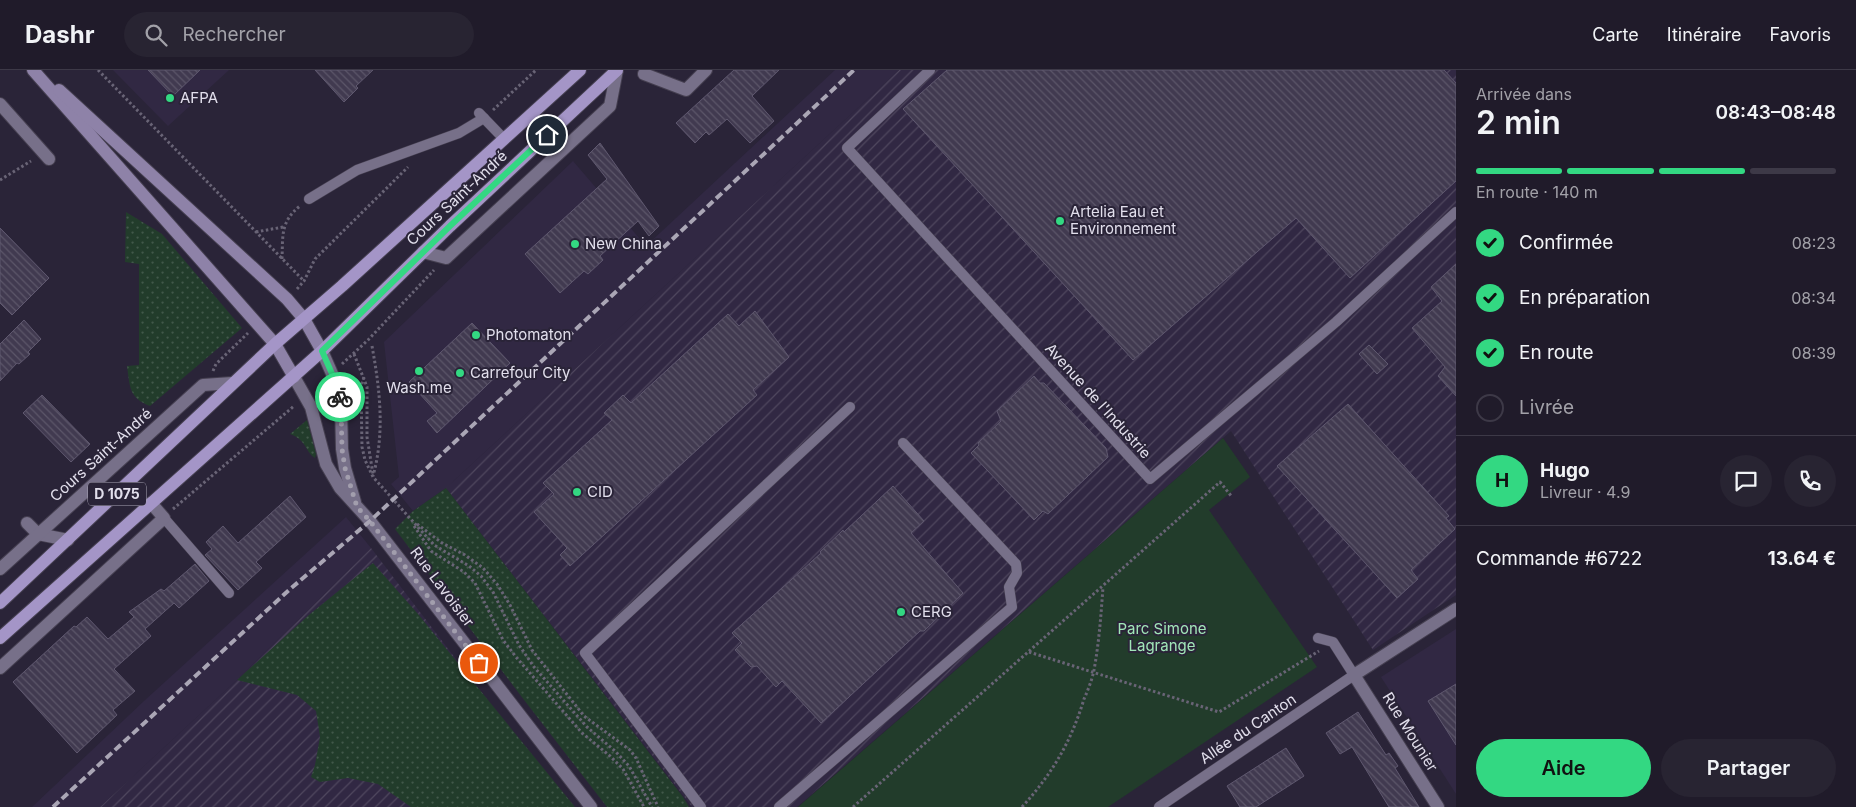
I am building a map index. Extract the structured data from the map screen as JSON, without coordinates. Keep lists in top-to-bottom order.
{
  "streets": {
    "main road": ["Cours Saint-André", "D 1075"],
    "street": ["Rue Lavoisier", "Rue Mounier"],
    "lane": ["Avenue de l'Industrie", "Allée du Canton"]
  },
  "crossings": [
    ["Cours Saint-André", "Rue Lavoisier"],
    ["Allée du Canton", "Rue Mounier"]
  ],
  "parks": ["Parc Simone Lagrange"],
  "places": [
    "AFPA",
    "Artelia Eau et Environnement",
    "New China",
    "Photomaton",
    "Wash.me",
    "Carrefour City",
    "CID",
    "CERG"
  ],
  "page": {
    "header": "Dashr",
    "search": "Rechercher",
    "nav": ["Carte", "Itinéraire", "Favoris"],
    "heading": ["2 min", "Arrivée dans", "08:43–08:48"],
    "panel": [
      "Hugo",
      "Livreur · 4.9",
      "Commande #6722",
      "13.64 €"
    ],
    "bar": "En route · 140 m",
    "list": [
      ["Confirmée", "08:23"],
      ["En préparation", "08:34"],
      ["En route", "08:39"],
      "Livrée"
    ],
    "round": "H",
    "buttons": ["Aide", "Partager"]
  }
}
